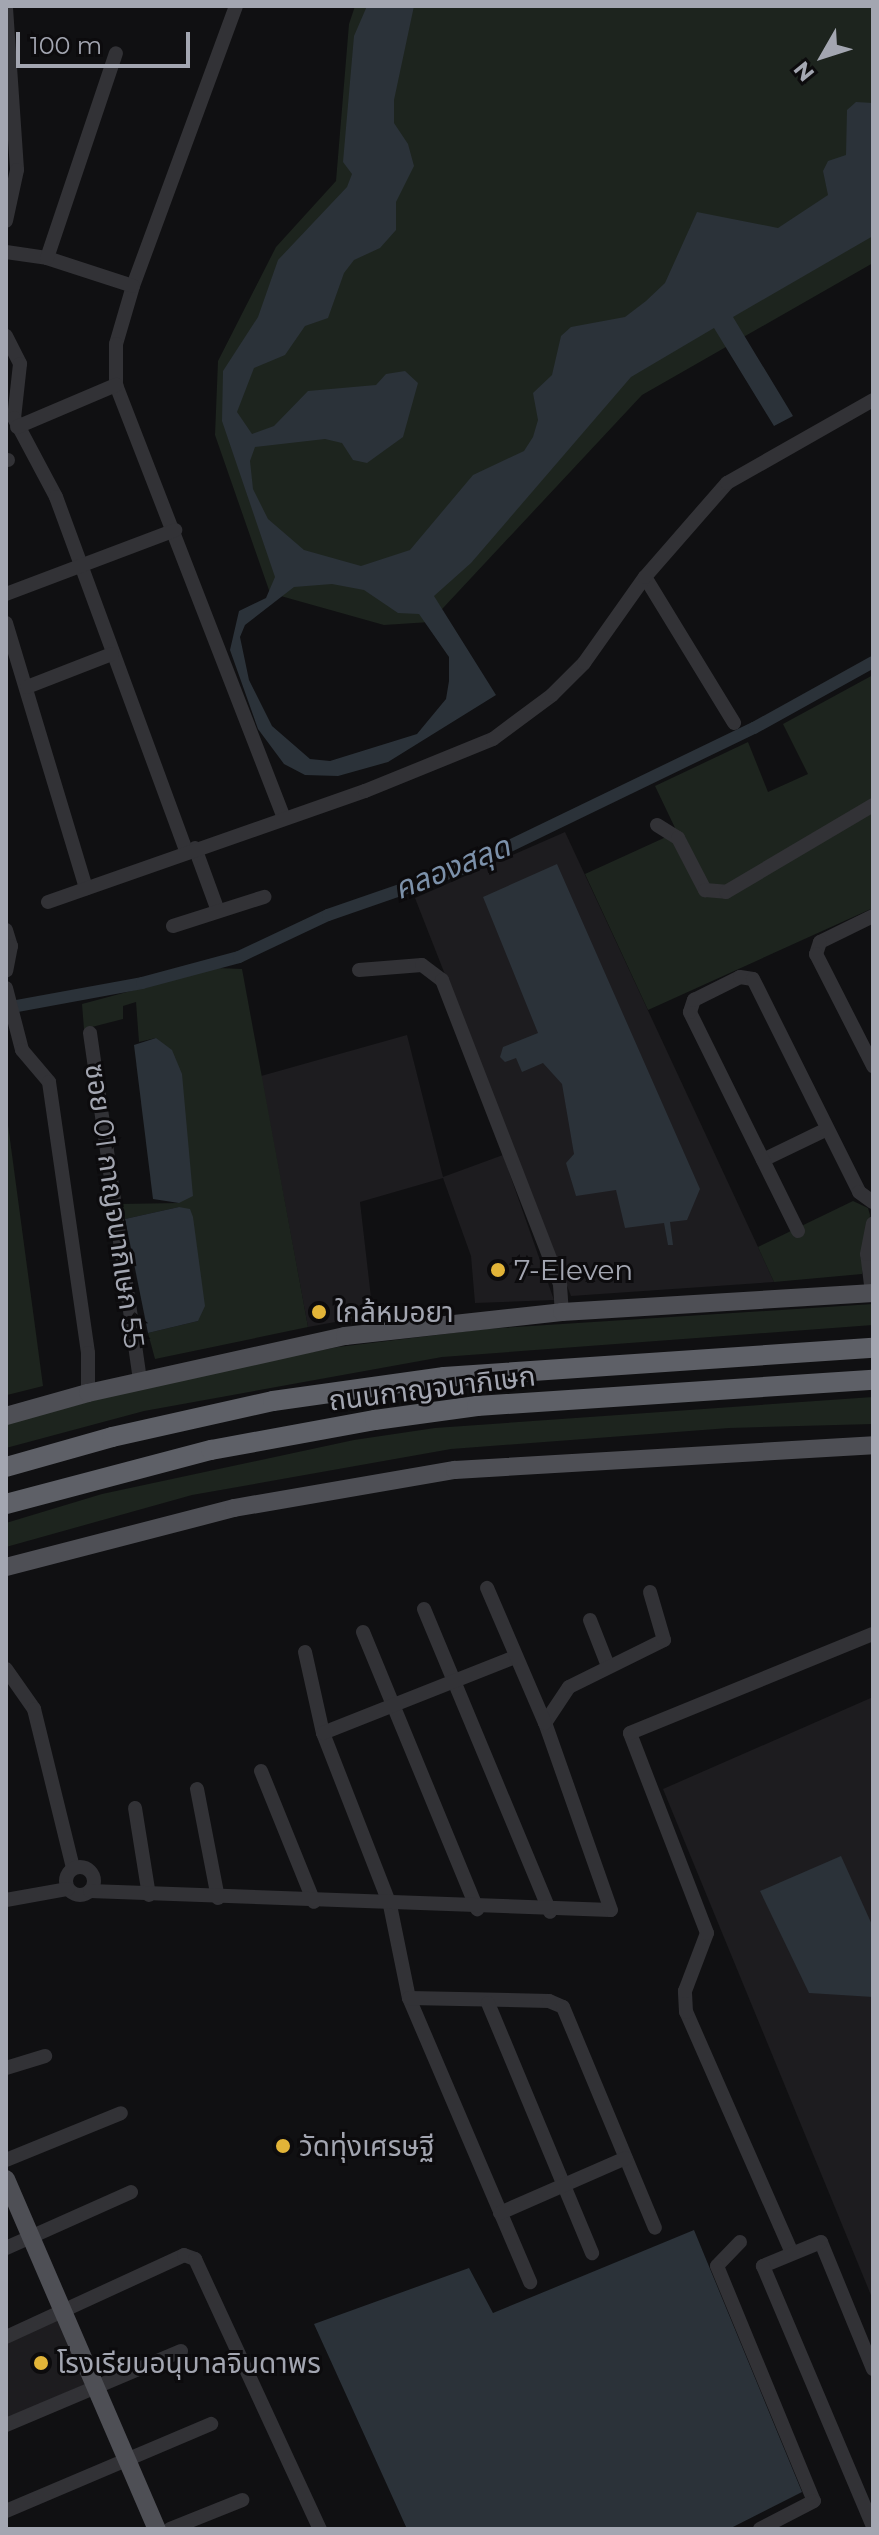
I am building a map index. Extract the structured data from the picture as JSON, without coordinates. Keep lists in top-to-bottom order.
{
  "streets": {
    "highway": ["ถนนกาญจนาภิเษก"],
    "street": ["ซอย 01 กาญจนากิเษก 55"]
  },
  "water": ["คลองสลุด"],
  "places": [
    "7-Eleven",
    "ใกล้หมอยา",
    "วัดทุ่งเศรษฐี",
    "โรงเรียนอนุบาลจินดาพร"
  ],
  "scale_bar": "100 m",
  "north": "bottom left"
}
